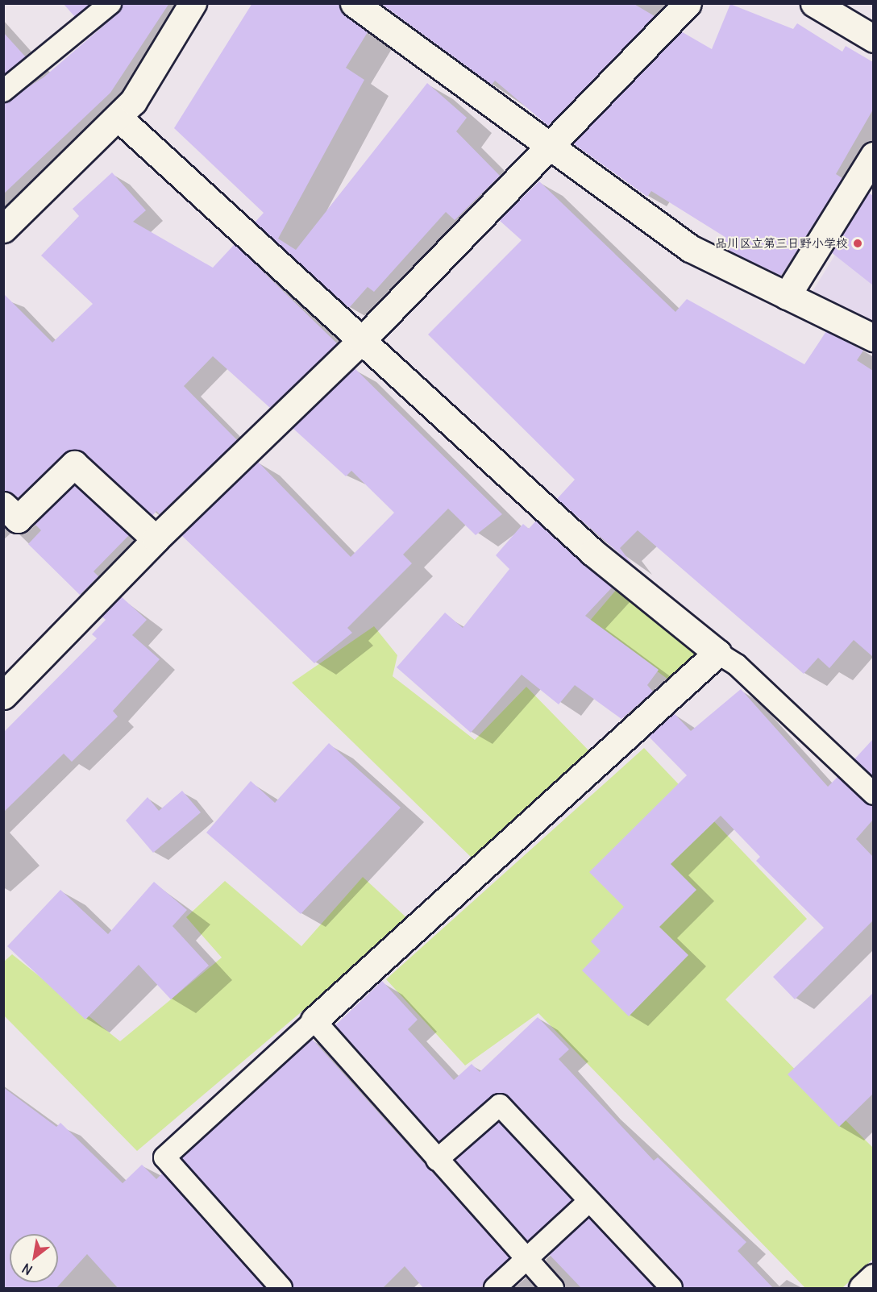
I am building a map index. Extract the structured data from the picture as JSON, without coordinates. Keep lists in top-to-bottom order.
{
  "places": ["品川区立第三日野小学校"],
  "north": "bottom left"
}
